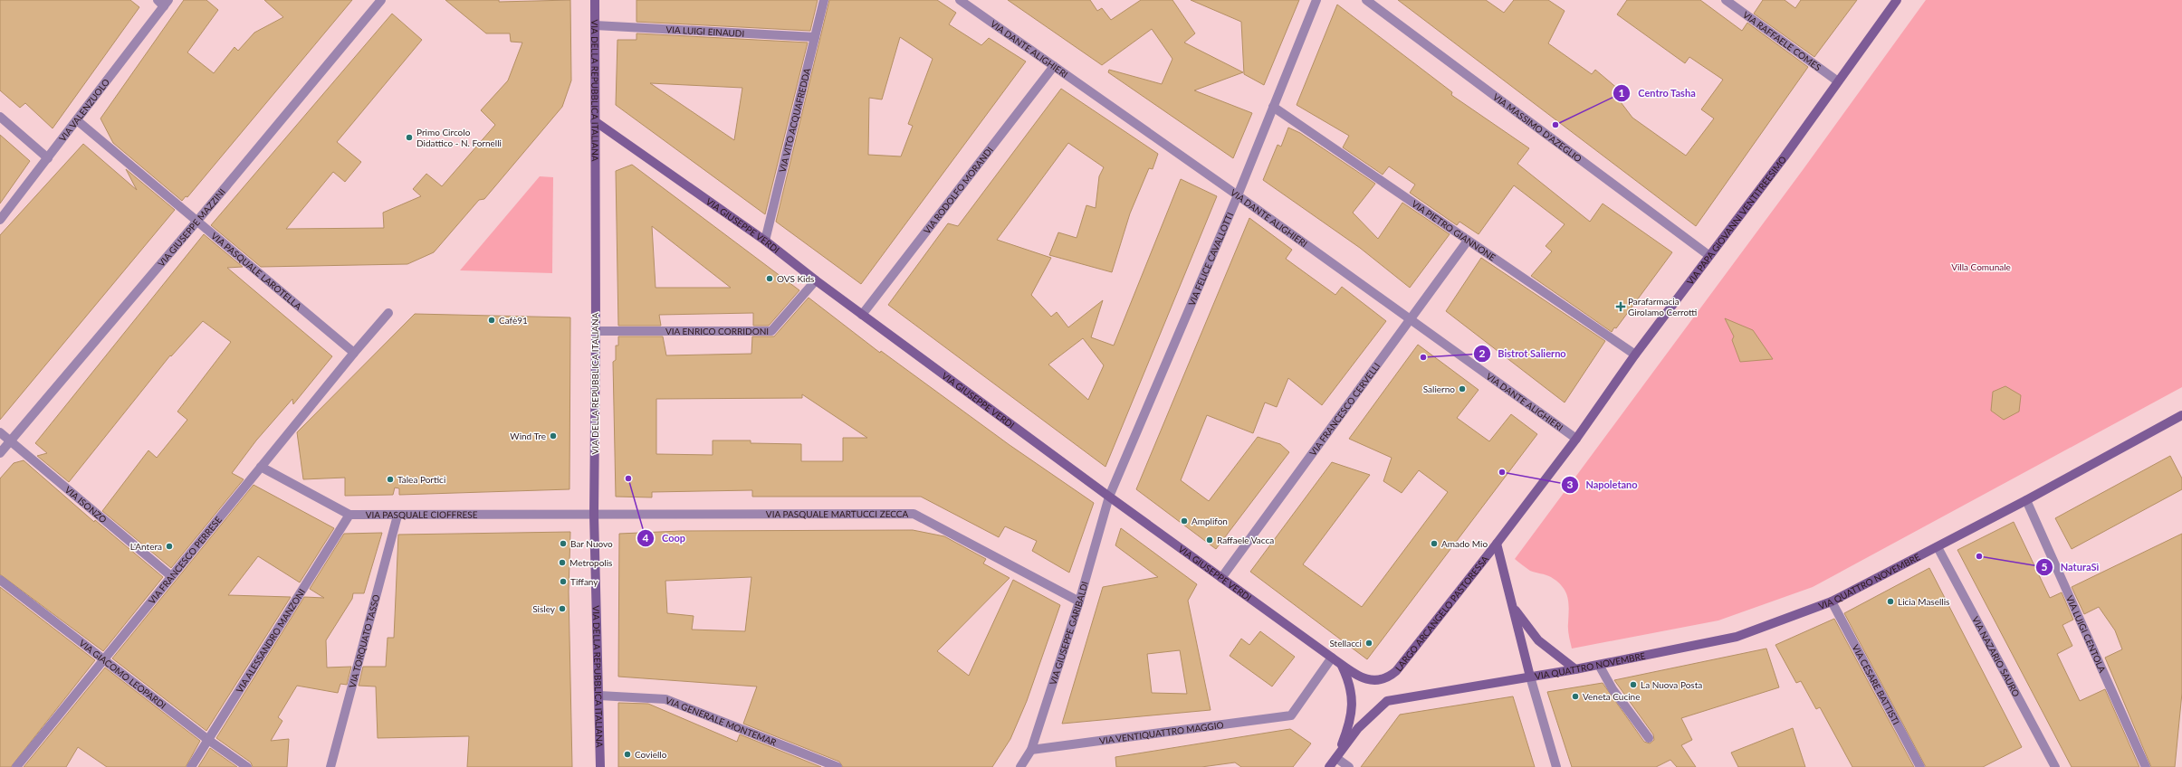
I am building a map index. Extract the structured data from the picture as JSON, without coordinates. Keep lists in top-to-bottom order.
{
  "streets": {
    "street": [
      "VIA LUIGI EINAUDI",
      "VIA RAFFAELE COMES",
      "VIA DANTE ALIGHIERI",
      "VIA DELLA REPUBBLICA ITALIANA",
      "VIA VALENZUOLO",
      "VIA VITO ACQUAFREDDA",
      "VIA MASSIMO D'AZEGLIO",
      "VIA RODOLFO MORANDI",
      "VIA PAPA GIOVANNI VENTITREESIMO",
      "VIA GIUSEPPE VERDI",
      "VIA GIUSEPPE MAZZINI",
      "VIA PIETRO GIANNONE",
      "VIA FELICE CAVALLOTTI",
      "VIA PASQUALE LAROTELLA",
      "VIA ENRICO CORRIDONI",
      "VIA FRANCESCO CERVELLI",
      "VIA ISONZO",
      "VIA PASQUALE MARTUCCI ZECCA",
      "VIA PASQUALE CIOFFRESE",
      "VIA FRANCESCO PERRESE",
      "VIA QUATTRO NOVEMBRE",
      "LARGO ARCANGELO PASTORESSA",
      "VIA GIUSEPPE GARIBALDI",
      "VIA LUIGI CENTOLA",
      "VIA ALESSANDRO MANZONI",
      "VIA TORQUATO TASSO",
      "VIA NAZARIO SAURO",
      "VIA GIACOMO LEOPARDI",
      "VIA CESARE BATTISTI",
      "VIA GENERALE MONTEMAR",
      "VIA VENTIQUATTRO MAGGIO"
    ]
  },
  "crossings": [
    ["VIA LUIGI EINAUDI", "VIA DELLA REPUBBLICA ITALIANA"],
    ["VIA LUIGI EINAUDI", "VIA VITO ACQUAFREDDA"],
    ["VIA RAFFAELE COMES", "VIA PAPA GIOVANNI VENTITREESIMO"],
    ["VIA DANTE ALIGHIERI", "VIA RODOLFO MORANDI"],
    ["VIA DANTE ALIGHIERI", "VIA PAPA GIOVANNI VENTITREESIMO"],
    ["VIA DANTE ALIGHIERI", "VIA FELICE CAVALLOTTI"],
    ["VIA DANTE ALIGHIERI", "VIA FRANCESCO CERVELLI"],
    ["VIA DELLA REPUBBLICA ITALIANA", "VIA GIUSEPPE VERDI"],
    ["VIA DELLA REPUBBLICA ITALIANA", "VIA ENRICO CORRIDONI"],
    ["VIA DELLA REPUBBLICA ITALIANA", "VIA PASQUALE MARTUCCI ZECCA"],
    ["VIA DELLA REPUBBLICA ITALIANA", "VIA PASQUALE CIOFFRESE"],
    ["VIA DELLA REPUBBLICA ITALIANA", "VIA GENERALE MONTEMAR"],
    ["VIA VALENZUOLO", "VIA PASQUALE LAROTELLA"],
    ["VIA VITO ACQUAFREDDA", "VIA GIUSEPPE VERDI"],
    ["VIA MASSIMO D'AZEGLIO", "VIA PAPA GIOVANNI VENTITREESIMO"],
    ["VIA RODOLFO MORANDI", "VIA GIUSEPPE VERDI"],
    ["VIA PAPA GIOVANNI VENTITREESIMO", "VIA PIETRO GIANNONE"],
    ["VIA PAPA GIOVANNI VENTITREESIMO", "LARGO ARCANGELO PASTORESSA"],
    ["VIA GIUSEPPE VERDI", "VIA FELICE CAVALLOTTI"],
    ["VIA GIUSEPPE VERDI", "VIA ENRICO CORRIDONI"],
    ["VIA GIUSEPPE VERDI", "VIA FRANCESCO CERVELLI"],
    ["VIA GIUSEPPE VERDI", "LARGO ARCANGELO PASTORESSA"],
    ["VIA GIUSEPPE VERDI", "VIA GIUSEPPE GARIBALDI"],
    ["VIA GIUSEPPE VERDI", "VIA VENTIQUATTRO MAGGIO"],
    ["VIA GIUSEPPE MAZZINI", "VIA PASQUALE LAROTELLA"],
    ["VIA GIUSEPPE MAZZINI", "VIA ISONZO"],
    ["VIA PIETRO GIANNONE", "VIA FELICE CAVALLOTTI"],
    ["VIA PIETRO GIANNONE", "VIA FRANCESCO CERVELLI"],
    ["VIA FELICE CAVALLOTTI", "VIA GIUSEPPE GARIBALDI"],
    ["VIA PASQUALE LAROTELLA", "VIA FRANCESCO PERRESE"],
    ["VIA ISONZO", "VIA FRANCESCO PERRESE"],
    ["VIA PASQUALE MARTUCCI ZECCA", "VIA PASQUALE CIOFFRESE"],
    ["VIA PASQUALE MARTUCCI ZECCA", "VIA GIUSEPPE GARIBALDI"],
    ["VIA PASQUALE CIOFFRESE", "VIA FRANCESCO PERRESE"],
    ["VIA PASQUALE CIOFFRESE", "VIA ALESSANDRO MANZONI"],
    ["VIA PASQUALE CIOFFRESE", "VIA TORQUATO TASSO"],
    ["VIA FRANCESCO PERRESE", "VIA GIACOMO LEOPARDI"],
    ["VIA QUATTRO NOVEMBRE", "LARGO ARCANGELO PASTORESSA"],
    ["VIA QUATTRO NOVEMBRE", "VIA LUIGI CENTOLA"],
    ["VIA QUATTRO NOVEMBRE", "VIA NAZARIO SAURO"],
    ["VIA QUATTRO NOVEMBRE", "VIA CESARE BATTISTI"],
    ["VIA GIUSEPPE GARIBALDI", "VIA VENTIQUATTRO MAGGIO"],
    ["VIA ALESSANDRO MANZONI", "VIA GIACOMO LEOPARDI"]
  ],
  "parks": ["Villa Comunale"],
  "places": {
    "other": [
      "Centro Tasha",
      "Primo Circolo Didattico - N. Fornelli",
      "OVS Kids",
      "Cafè91",
      "Bistrot Salierno",
      "Salierno",
      "Wind Tre",
      "Napoletano",
      "Coop",
      "Talea Portici",
      "Amplifon",
      "Raffaele Vacca",
      "Bar Nuovo",
      "Amado Mio",
      "L'Antera",
      "NaturaSì",
      "Metropolis",
      "Tiffany",
      "Licia Masellis",
      "Sisley",
      "Stellacci",
      "La Nuova Posta",
      "Veneta Cucine",
      "Coviello"
    ],
    "health": ["Parafarmacia Girolamo Cerrotti"]
  }
}
